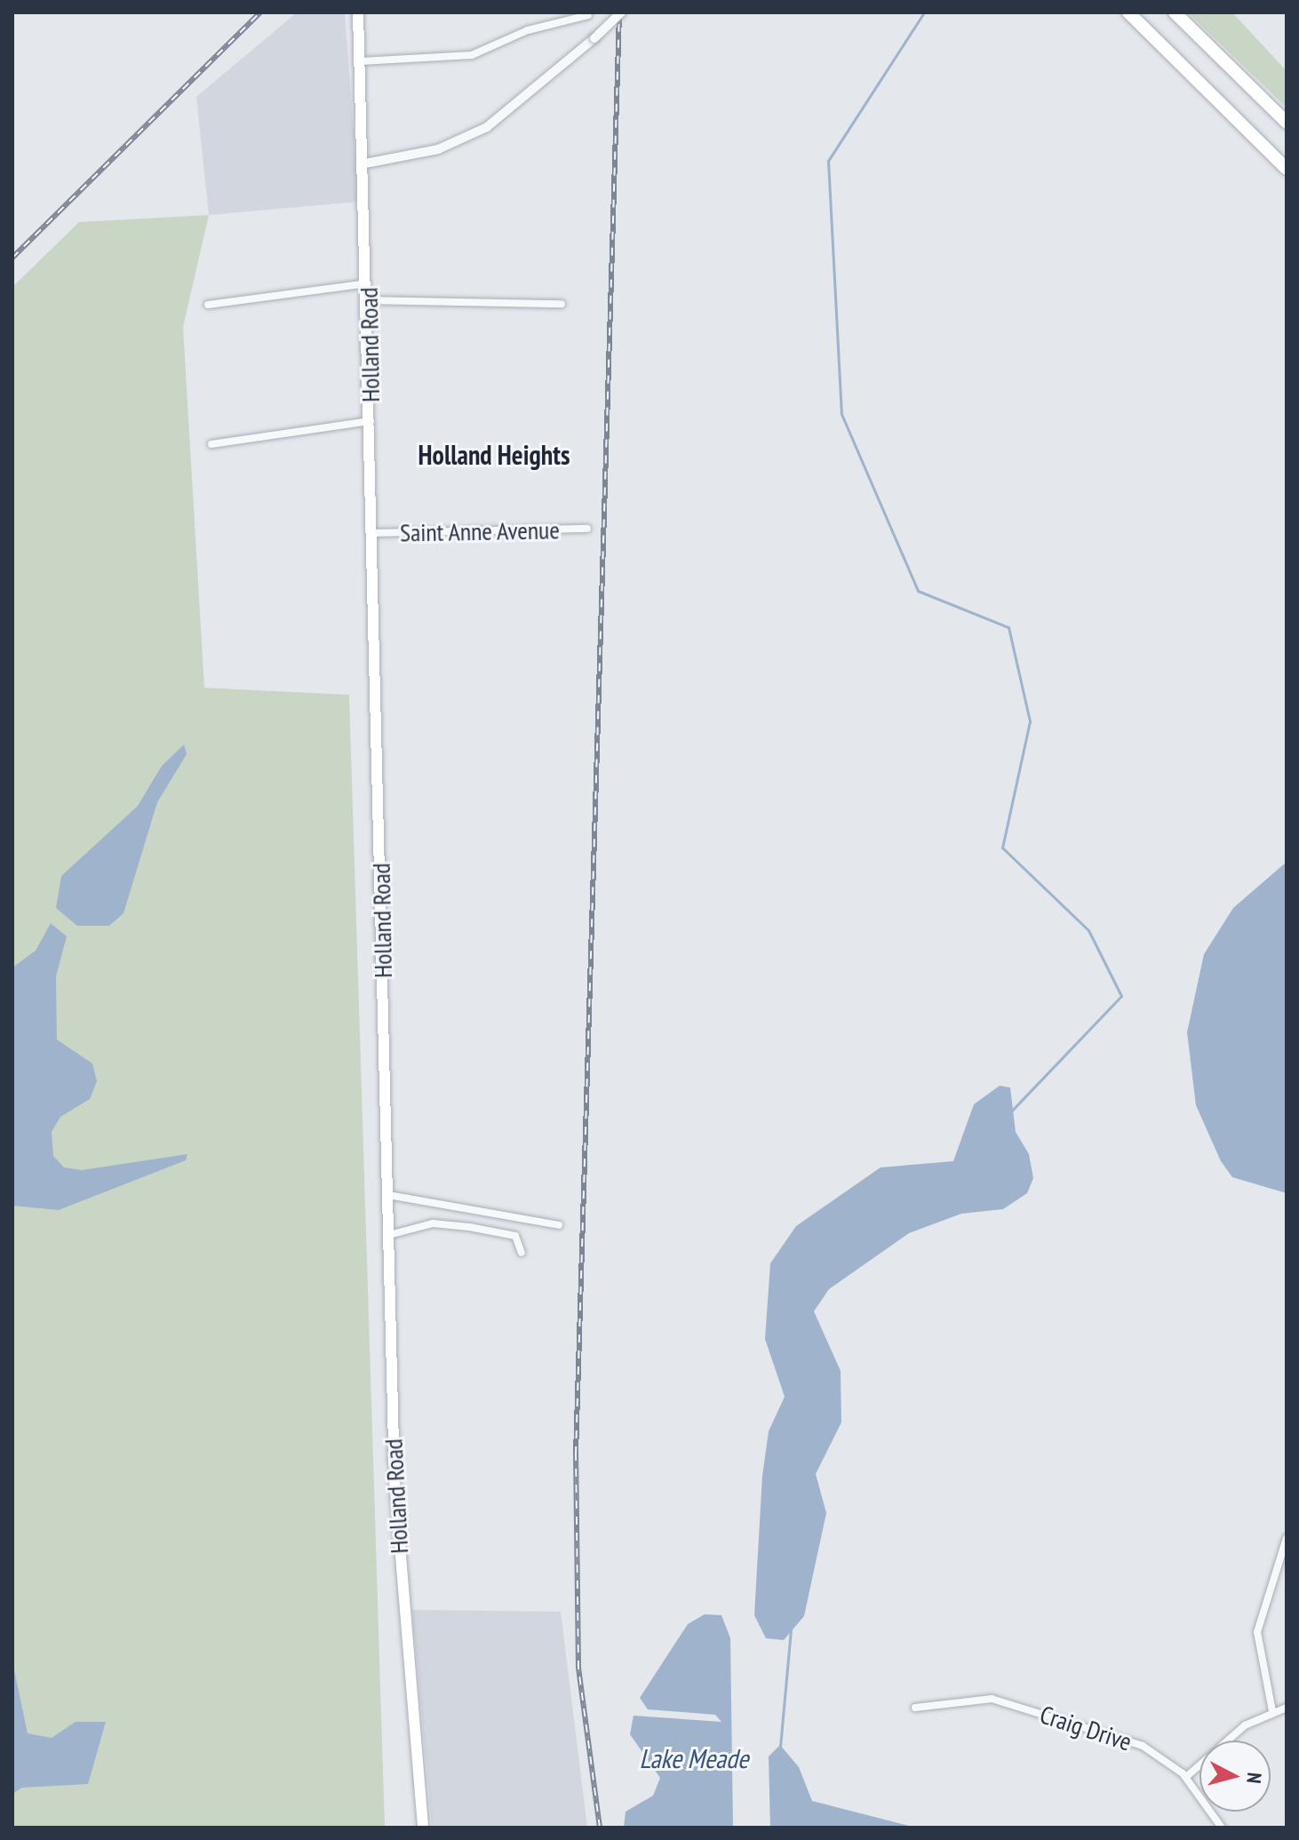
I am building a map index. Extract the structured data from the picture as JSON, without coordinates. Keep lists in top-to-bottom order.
{
  "streets": {
    "main road": ["Holland Road"],
    "street": ["Saint Anne Avenue", "Craig Drive"]
  },
  "crossings": [
    ["Holland Road", "Saint Anne Avenue"]
  ],
  "districts": ["Holland Heights"],
  "water": ["Lake Meade"],
  "north": "right"
}
